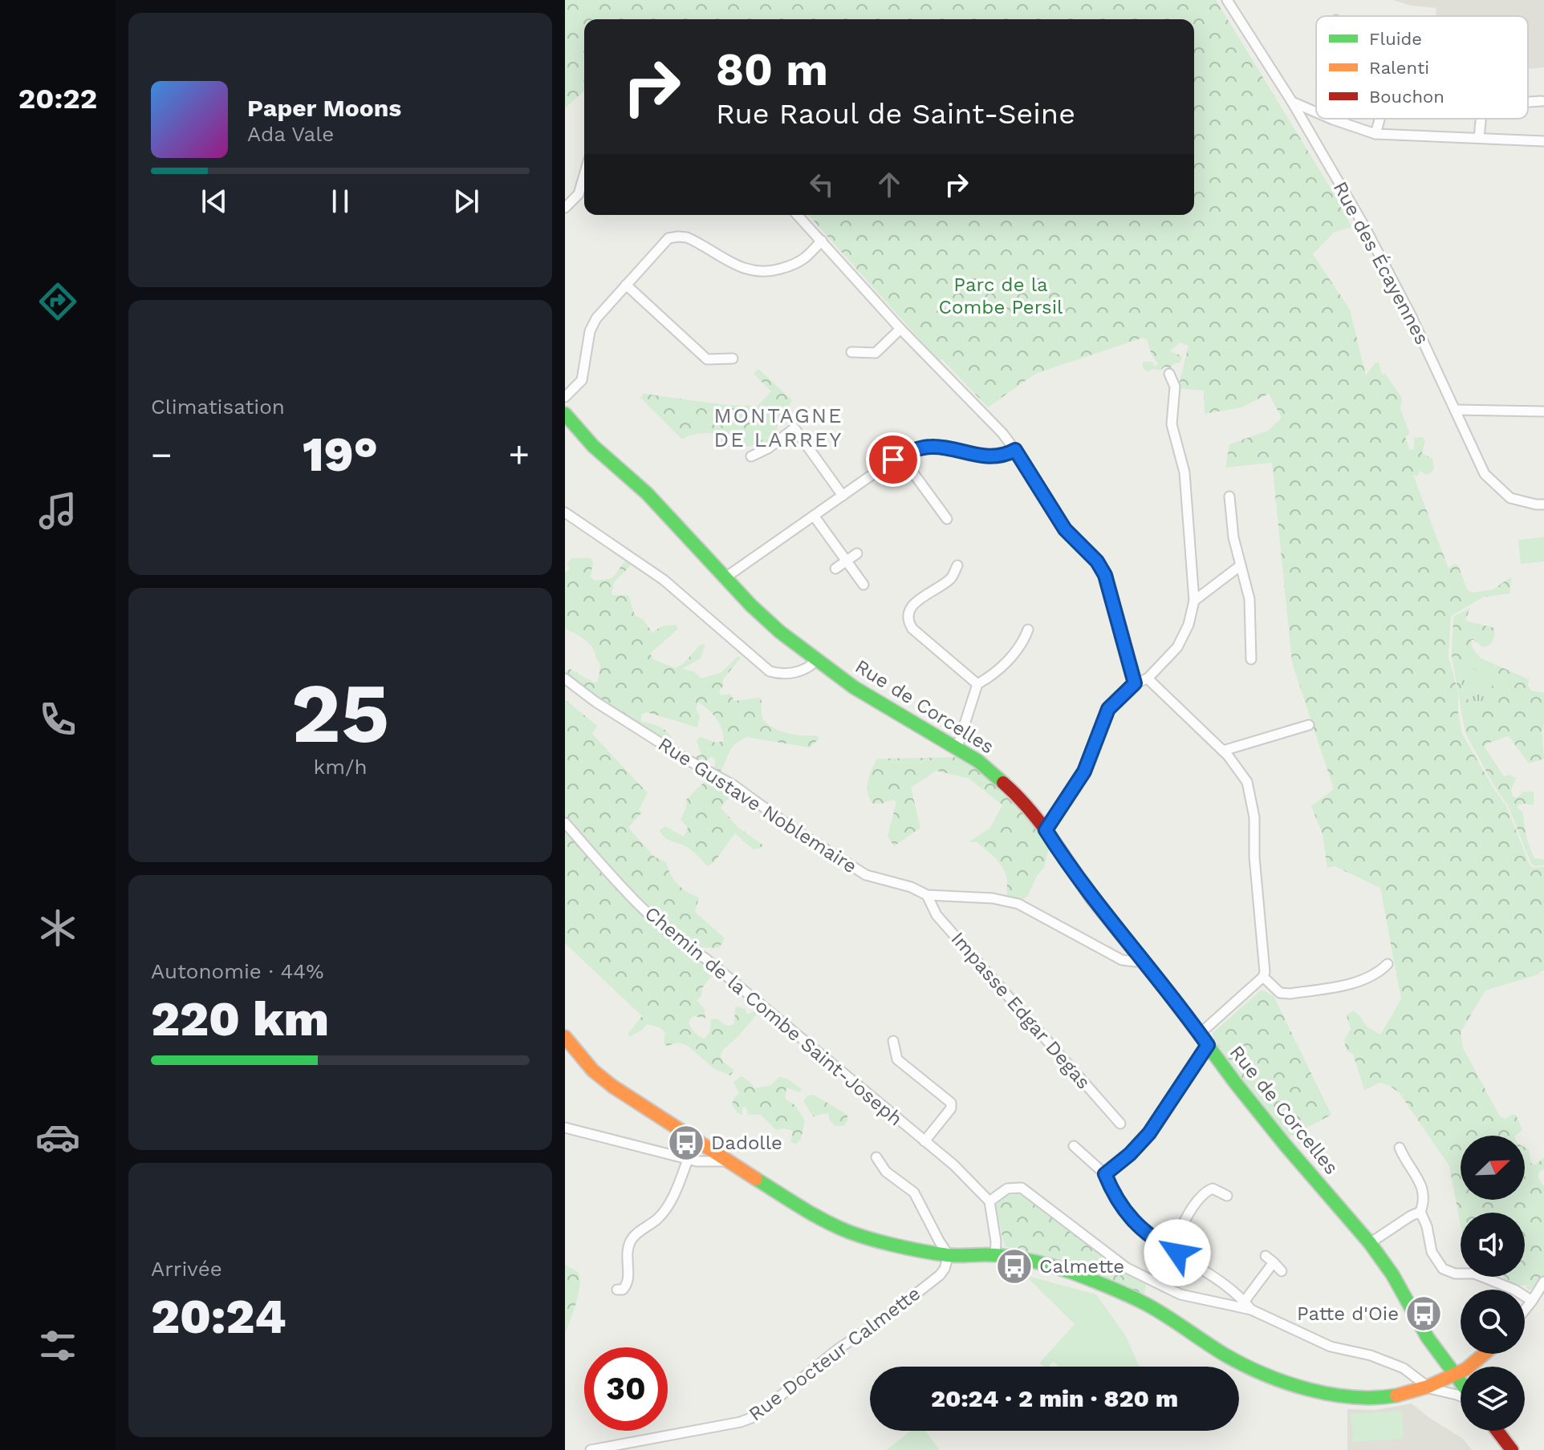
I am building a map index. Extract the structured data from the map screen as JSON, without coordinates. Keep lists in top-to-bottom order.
{
  "streets": {
    "main road": ["Rue de Corcelles"],
    "street": [
      "Rue des Écayennes",
      "Rue Gustave Noblemaire",
      "Impasse Edgar Degas",
      "Chemin de la Combe Saint-Joseph",
      "Rue Docteur Calmette"
    ]
  },
  "crossings": [
    ["Rue de Corcelles", "Rue Gustave Noblemaire"],
    ["Rue Gustave Noblemaire", "Impasse Edgar Degas"]
  ],
  "districts": ["MONTAGNE DE LARREY"],
  "parks": ["Parc de la Combe Persil"],
  "places": {
    "bus stop": ["Dadolle", "Calmette", "Patte d'Oie"]
  },
  "legend": ["Fluide", "Ralenti", "Bouchon"],
  "north": "top right",
  "page": {
    "tabs": "20:22",
    "turn": ["80 m", "Rue Raoul de Saint-Seine"],
    "song": ["Paper Moons", "Ada Vale"],
    "tile": [
      "Climatisation",
      ["25", "km/h"],
      ["Autonomie · 44%", "220 km"],
      ["Arrivée", "20:24"]
    ],
    "heat": ["−", "19°", "+"],
    "limit": "30",
    "trip": "20:24 · 2 min · 820 m"
  }
}
